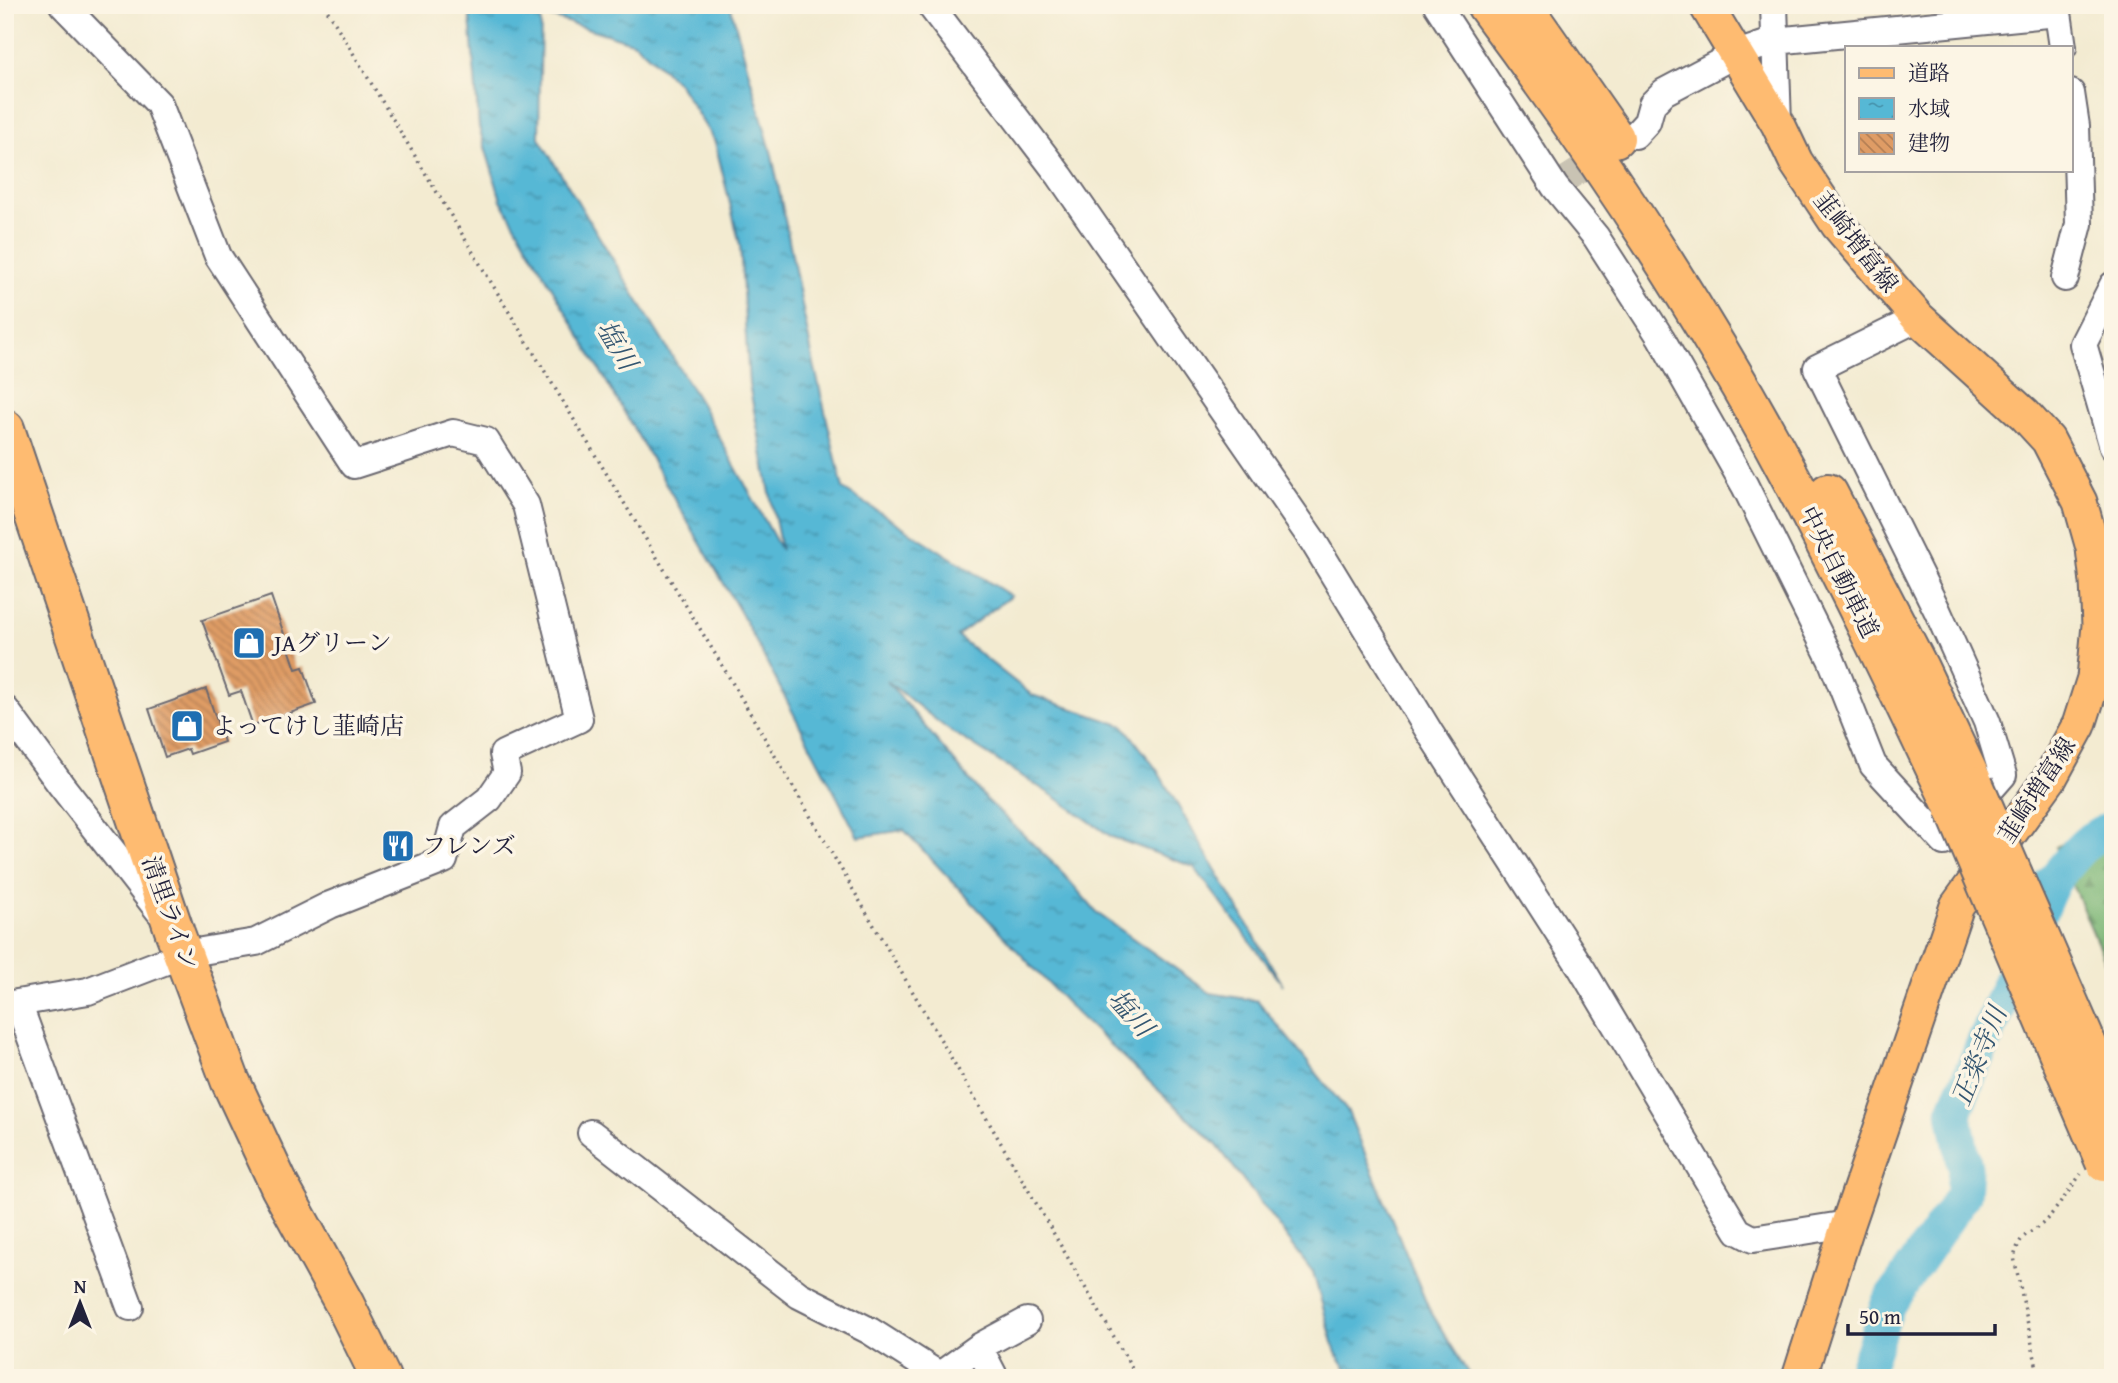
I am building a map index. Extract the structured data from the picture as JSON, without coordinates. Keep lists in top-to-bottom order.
{
  "streets": {
    "highway": ["中央自動車道", "清里ライン"],
    "main road": ["韮崎増富線"]
  },
  "water": ["塩川", "正楽寺川"],
  "places": {
    "shop": ["JAグリーン", "よってけし韮崎店"],
    "restaurant": ["フレンズ"]
  },
  "legend": ["道路", "水域", "建物"],
  "scale_bar": "50 m",
  "north": "top"
}
